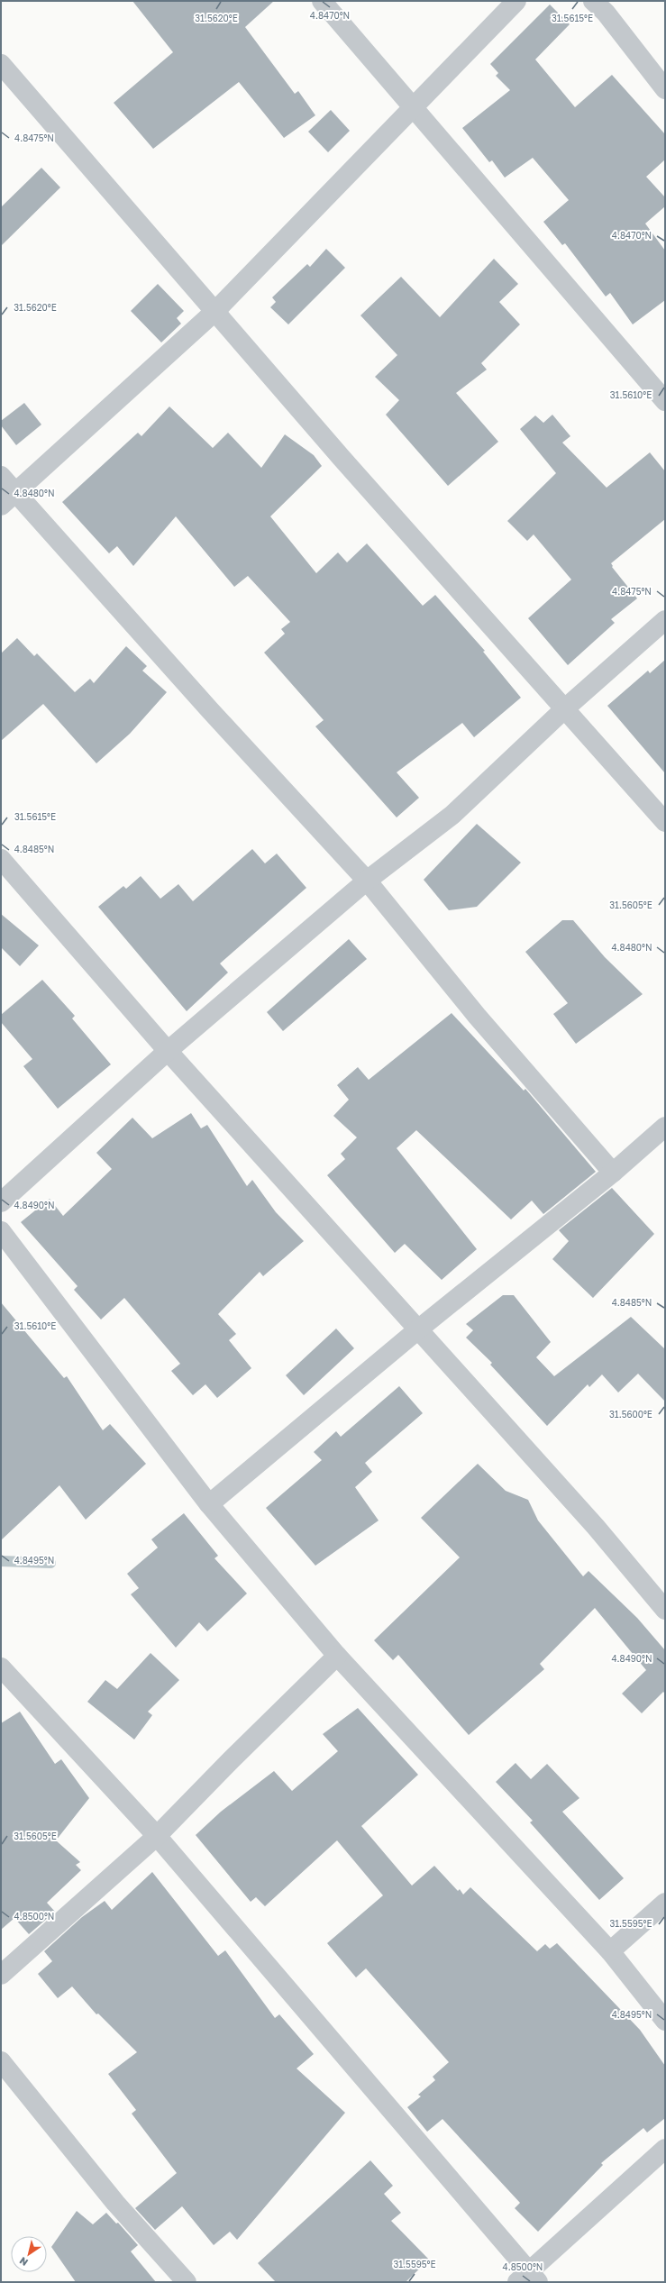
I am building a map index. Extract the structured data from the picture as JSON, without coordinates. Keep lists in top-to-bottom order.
{
  "north": "bottom left",
  "coordinates": [
    "4.8470°N",
    "31.5620°E",
    "31.5615°E",
    "4.8475°N",
    "31.5610°E",
    "4.8480°N",
    "4.8485°N",
    "31.5605°E",
    "4.8490°N",
    "31.5600°E",
    "4.8495°N",
    "4.8500°N",
    "31.5595°E"
  ]
}
